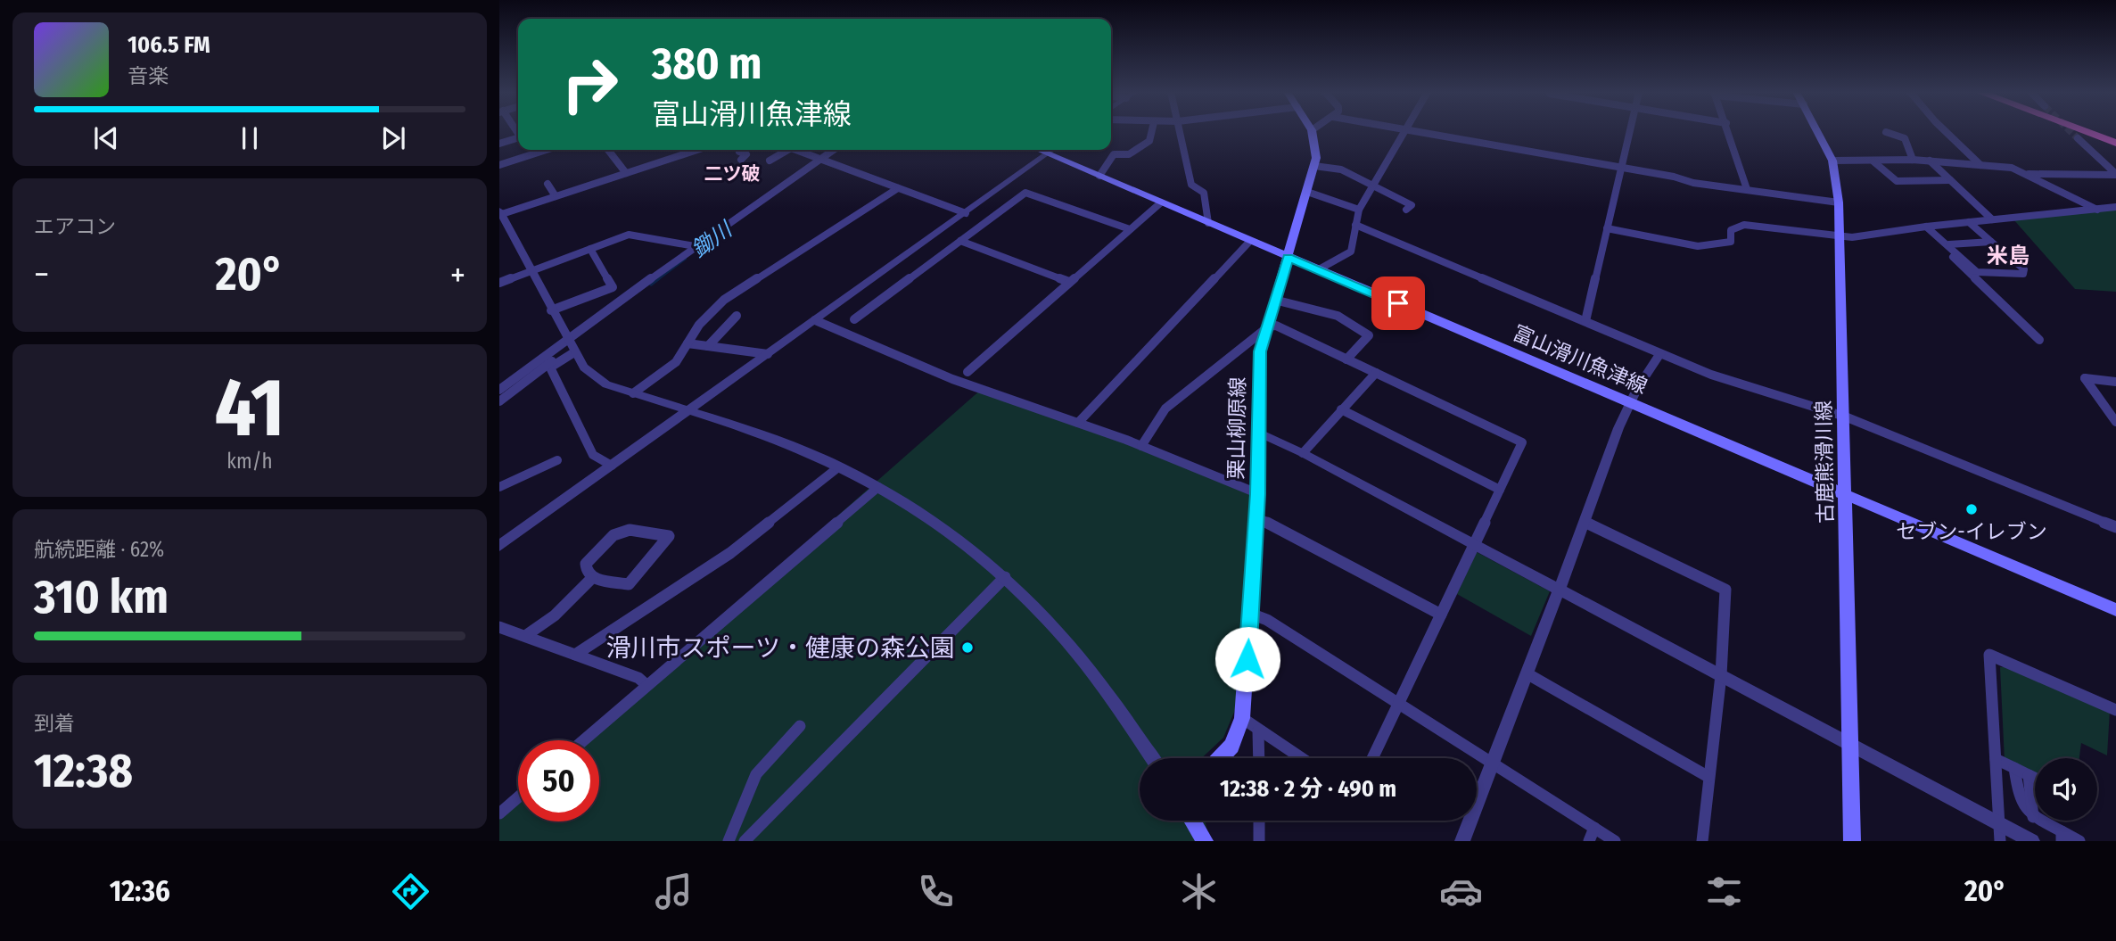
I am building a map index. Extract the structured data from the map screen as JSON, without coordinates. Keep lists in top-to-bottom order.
{
  "streets": {
    "main road": ["富山滑川魚津線", "栗山柳原線", "古鹿熊滑川線"]
  },
  "crossings": [
    ["富山滑川魚津線", "栗山柳原線"],
    ["富山滑川魚津線", "古鹿熊滑川線"]
  ],
  "districts": ["二ツ破", "米島"],
  "water": ["鋤川"],
  "places": ["セブン-イレブン", "滑川市スポーツ・健康の森公園"],
  "page": {
    "turn": ["380 m", "富山滑川魚津線"],
    "song": ["106.5 FM", "音楽"],
    "tile": [
      "エアコン",
      ["41", "km/h"],
      ["航続距離 · 62%", "310 km"],
      ["到着", "12:38"]
    ],
    "heat": ["−", "20°", "+"],
    "limit": "50",
    "trip": "12:38 · 2 分 · 490 m",
    "tabs": ["12:36", "20°"]
  }
}
